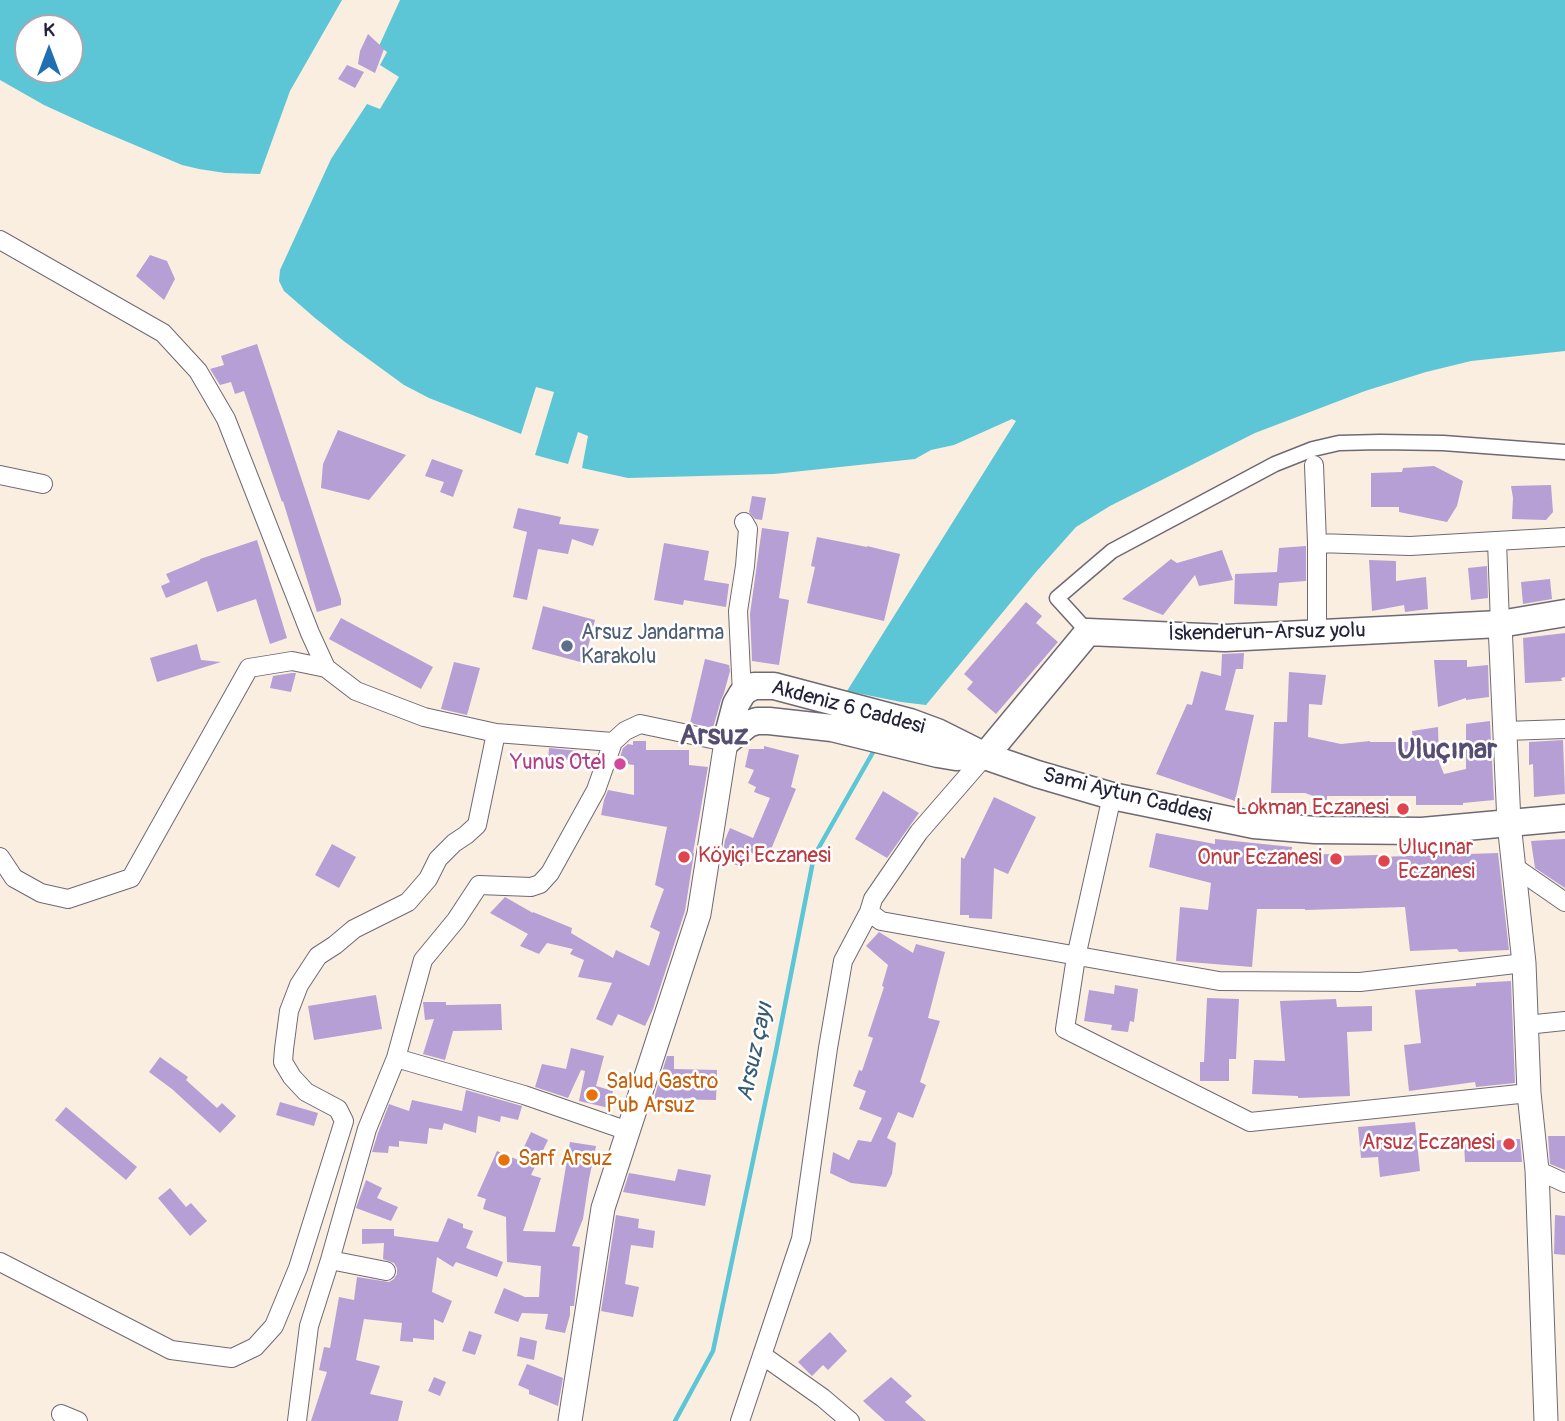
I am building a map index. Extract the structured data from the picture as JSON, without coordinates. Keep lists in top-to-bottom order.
{
  "streets": {
    "main road": ["İskenderun-Arsuz yolu", "Akdeniz 6 Caddesi", "Sami Aytun Caddesi"]
  },
  "crossings": [
    ["Akdeniz 6 Caddesi", "Sami Aytun Caddesi"]
  ],
  "districts": ["Arsuz", "Uluçınar"],
  "water": ["Arsuz çayı"],
  "places": [
    "Arsuz Jandarma Karakolu",
    "Yunus Otel",
    "Lokman Eczanesi",
    "Köyiçi Eczanesi",
    "Onur Eczanesi",
    "Uluçınar Eczanesi",
    "Salud Gastro Pub Arsuz",
    "Arsuz Eczanesi",
    "Sarf Arsuz"
  ],
  "north": "top"
}
